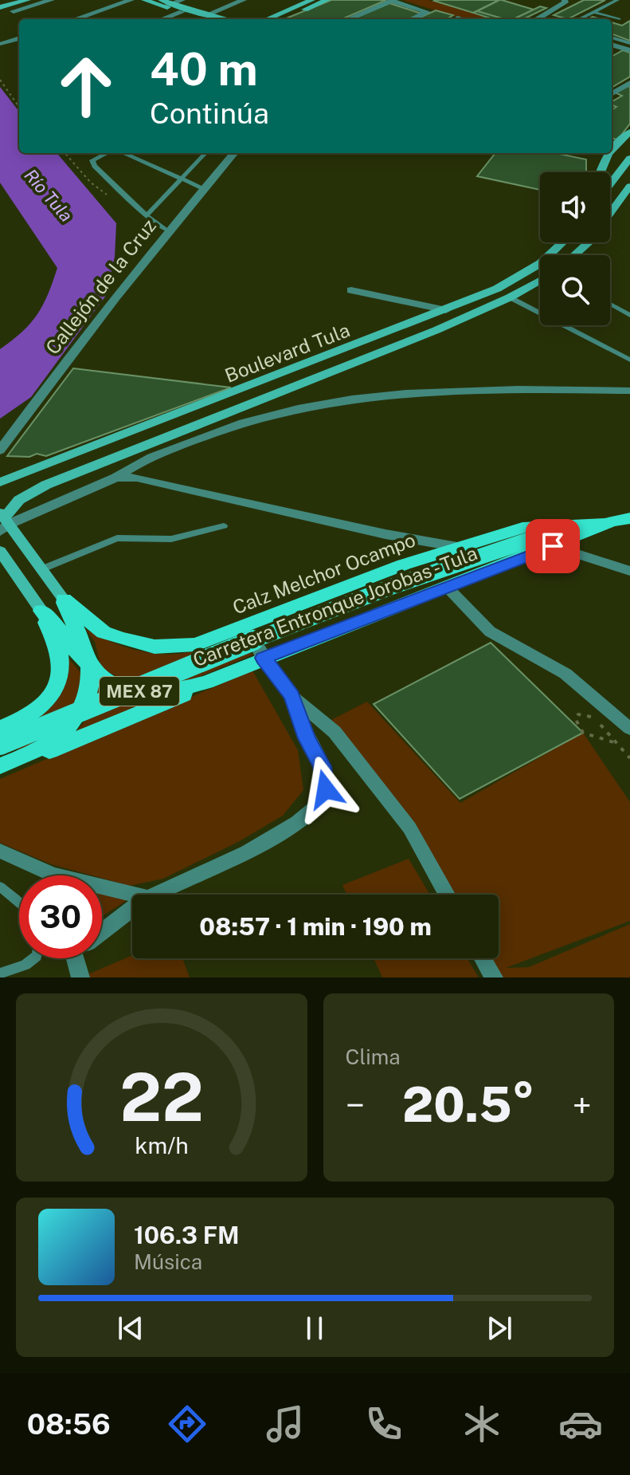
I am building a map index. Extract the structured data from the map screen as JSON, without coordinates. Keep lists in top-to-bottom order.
{
  "streets": {
    "main road": [
      "Boulevard Tula",
      "Calz Melchor Ocampo",
      "Carretera Entronque Jorobas - Tula",
      "MEX 87"
    ],
    "street": ["Callejón de la Cruz"]
  },
  "crossings": [
    ["Calz Melchor Ocampo", "Carretera Entronque Jorobas - Tula"]
  ],
  "water": ["Río Tula"],
  "page": {
    "turn": ["40 m", "Continúa"],
    "limit": "30",
    "trip": "08:57 · 1 min · 190 m",
    "tile": "Clima",
    "heat": ["−", "20.5°", "+"],
    "song": ["106.3 FM", "Música"],
    "tabs": "08:56",
    "gauge": ["22", "km/h"]
  }
}
